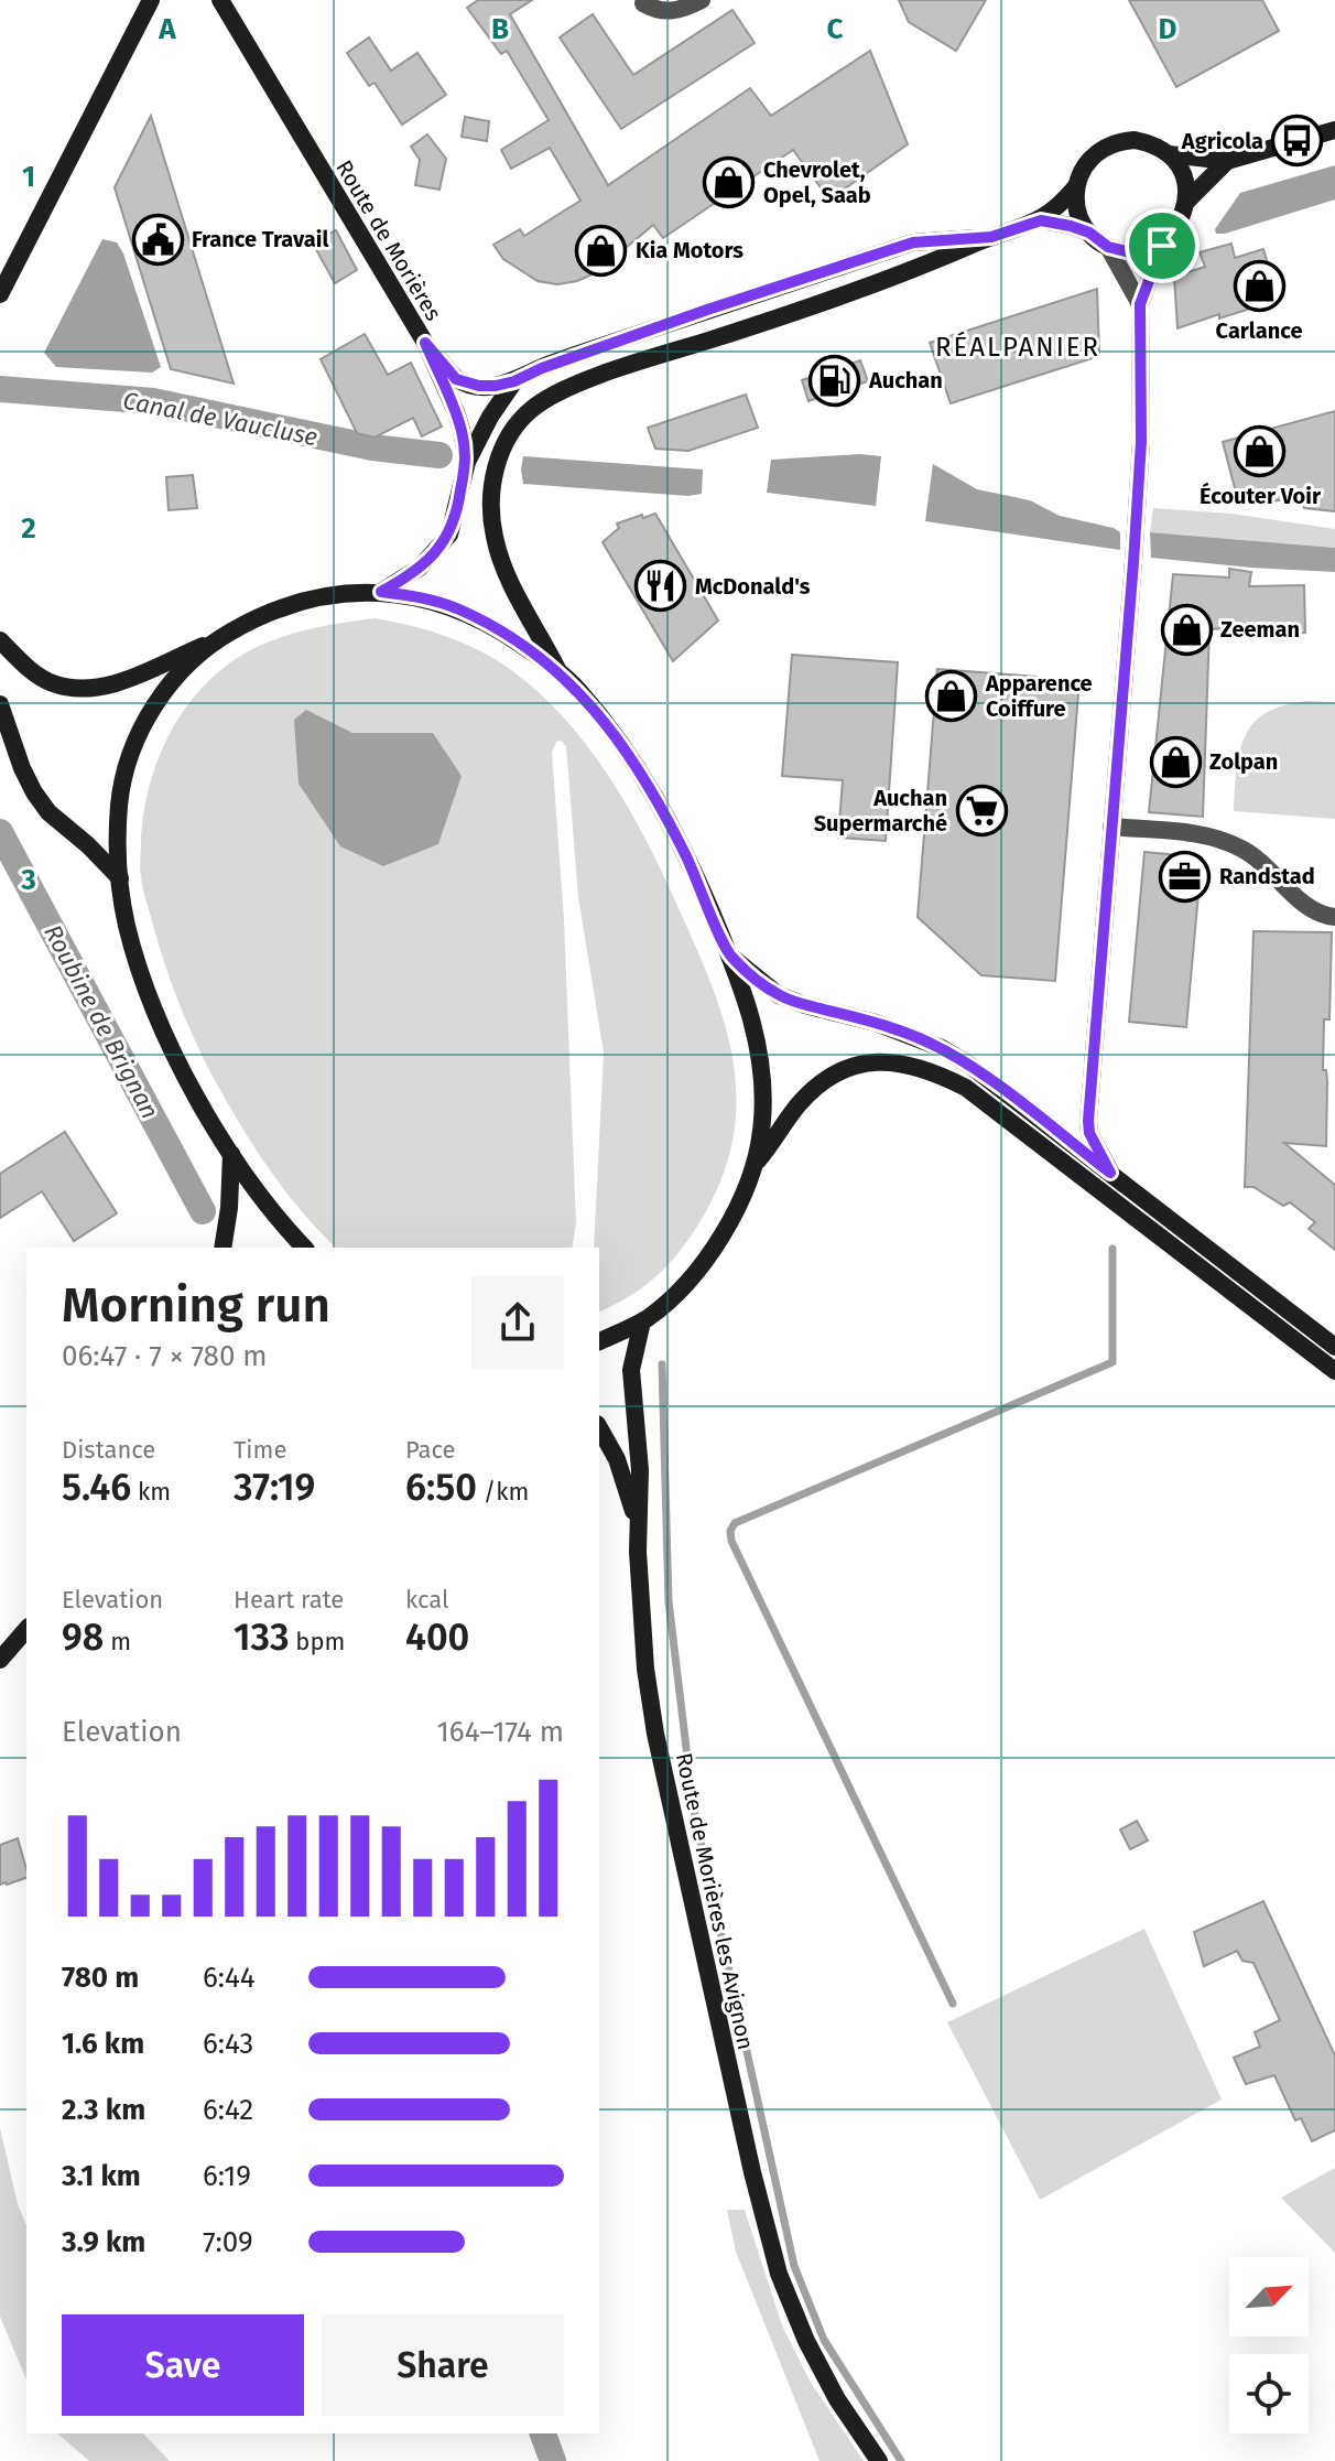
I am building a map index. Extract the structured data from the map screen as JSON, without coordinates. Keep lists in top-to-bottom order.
{
  "streets": {
    "main road": ["Route de Morières", "Route de Morières les Avignon"]
  },
  "districts": ["RÉALPANIER"],
  "water": ["Canal de Vaucluse", "Roubine de Brignan"],
  "places": {
    "bus stop": ["Agricola"],
    "shop": [
      "Chevrolet, Opel, Saab",
      "Kia Motors",
      "Carlance",
      "Écouter Voir",
      "Zeeman",
      "Apparence Coiffure",
      "Zolpan"
    ],
    "public building": ["France Travail"],
    "fuel station": ["Auchan"],
    "restaurant": ["McDonald's"],
    "supermarket": ["Auchan Supermarché"],
    "office": ["Randstad"]
  },
  "north": "top right",
  "page": {
    "heading": ["Morning run", "06:47 · 7 × 780 m"],
    "stats": [
      ["Distance", "5.46 km"],
      ["Time", "37:19"],
      ["Pace", "6:50 /km"],
      ["Elevation", "98 m"],
      ["Heart rate", "133 bpm"],
      ["kcal", "400"]
    ],
    "chart": ["Elevation", "164–174 m"],
    "list": [
      {
        "name": "780 m",
        "note": "6:44"
      },
      {
        "name": "1.6 km",
        "note": "6:43"
      },
      {
        "name": "2.3 km",
        "note": "6:42"
      },
      {
        "name": "3.1 km",
        "note": "6:19"
      },
      {
        "name": "3.9 km",
        "note": "7:09"
      }
    ],
    "buttons": ["Save", "Share"]
  },
  "grid": {
    "columns": [
      "A",
      "B",
      "C",
      "D"
    ],
    "rows": ["1", "2", "3"]
  }
}
